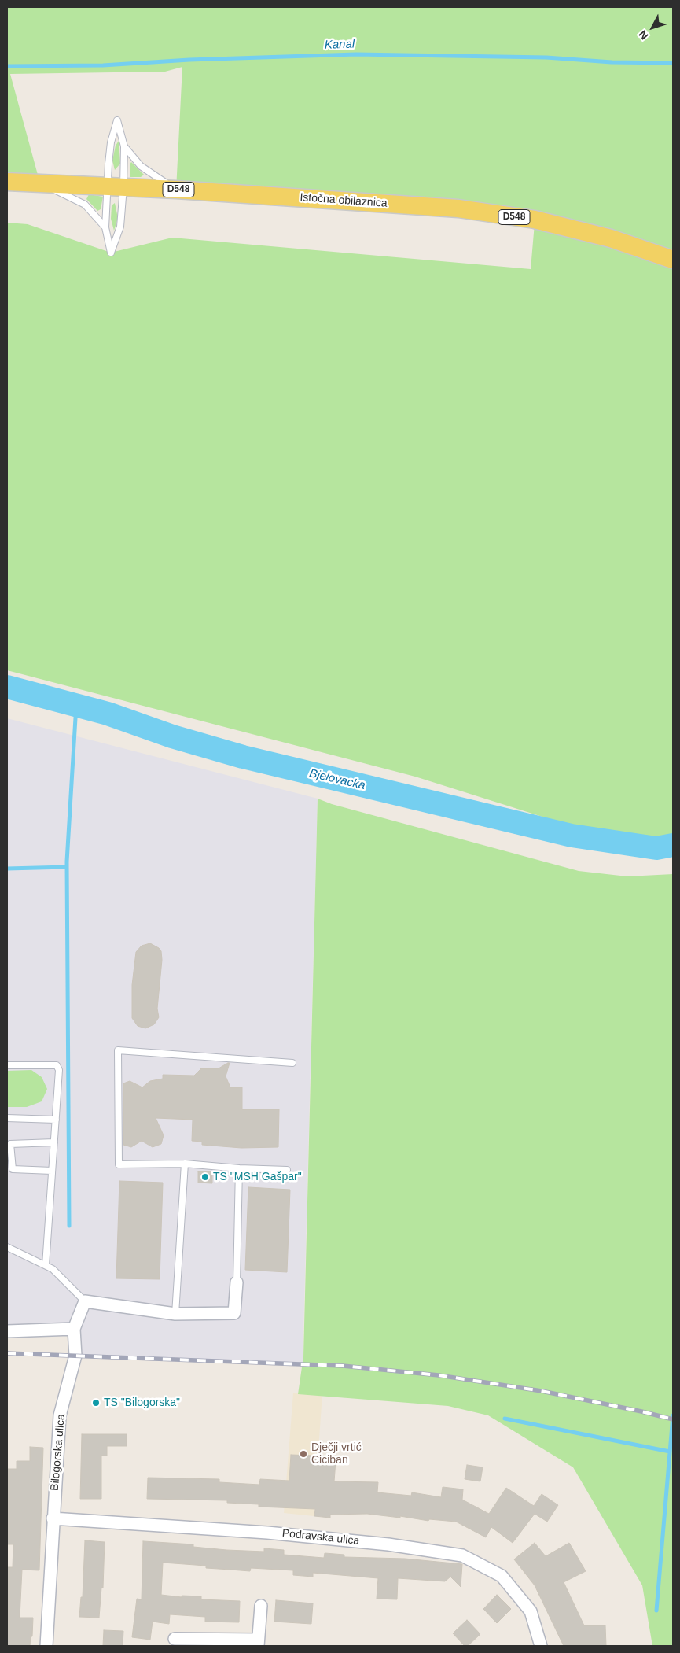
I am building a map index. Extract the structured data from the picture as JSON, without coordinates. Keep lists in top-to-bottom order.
{
  "streets": {
    "main road": ["D548", "Istočna obilaznica"],
    "street": ["Bilogorska ulica", "Podravska ulica"]
  },
  "crossings": [
    ["Bilogorska ulica", "Podravska ulica"]
  ],
  "water": ["Kanal", "Bjelovacka"],
  "places": ["TS \"MSH Gašpar\"", "TS \"Bilogorska\"", "Dječji vrtić Ciciban"],
  "north": "bottom left"
}
